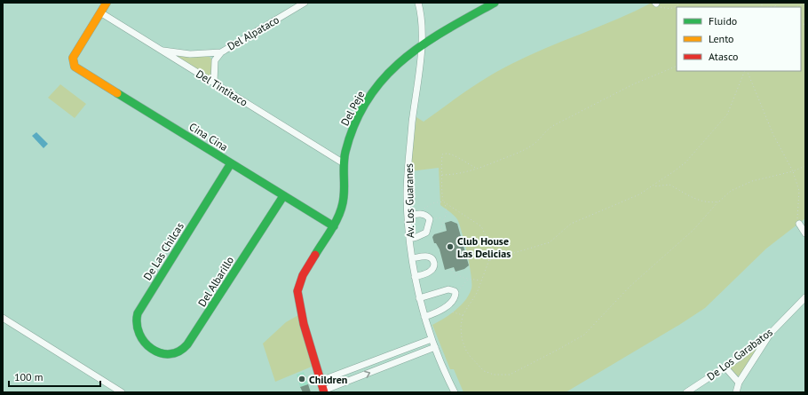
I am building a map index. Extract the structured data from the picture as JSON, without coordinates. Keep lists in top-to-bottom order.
{
  "streets": {
    "street": [
      "Del Alpataco",
      "Del Tintitaco",
      "Del Peje",
      "Cina Cina",
      "Av. Los Guaranes",
      "De Las Chilcas",
      "Del Albarillo",
      "De Los Garabatos"
    ]
  },
  "crossings": [
    ["Del Alpataco", "Del Tintitaco"],
    ["Del Tintitaco", "Del Peje"],
    ["Del Tintitaco", "Cina Cina"],
    ["Del Peje", "Cina Cina"],
    ["Del Peje", "Av. Los Guaranes"],
    ["Cina Cina", "De Las Chilcas"],
    ["Cina Cina", "Del Albarillo"],
    ["De Las Chilcas", "Del Albarillo"]
  ],
  "places": ["Club House Las Delicias", "Children"],
  "legend": ["Fluido", "Lento", "Atasco"],
  "scale_bar": "100 m"
}
